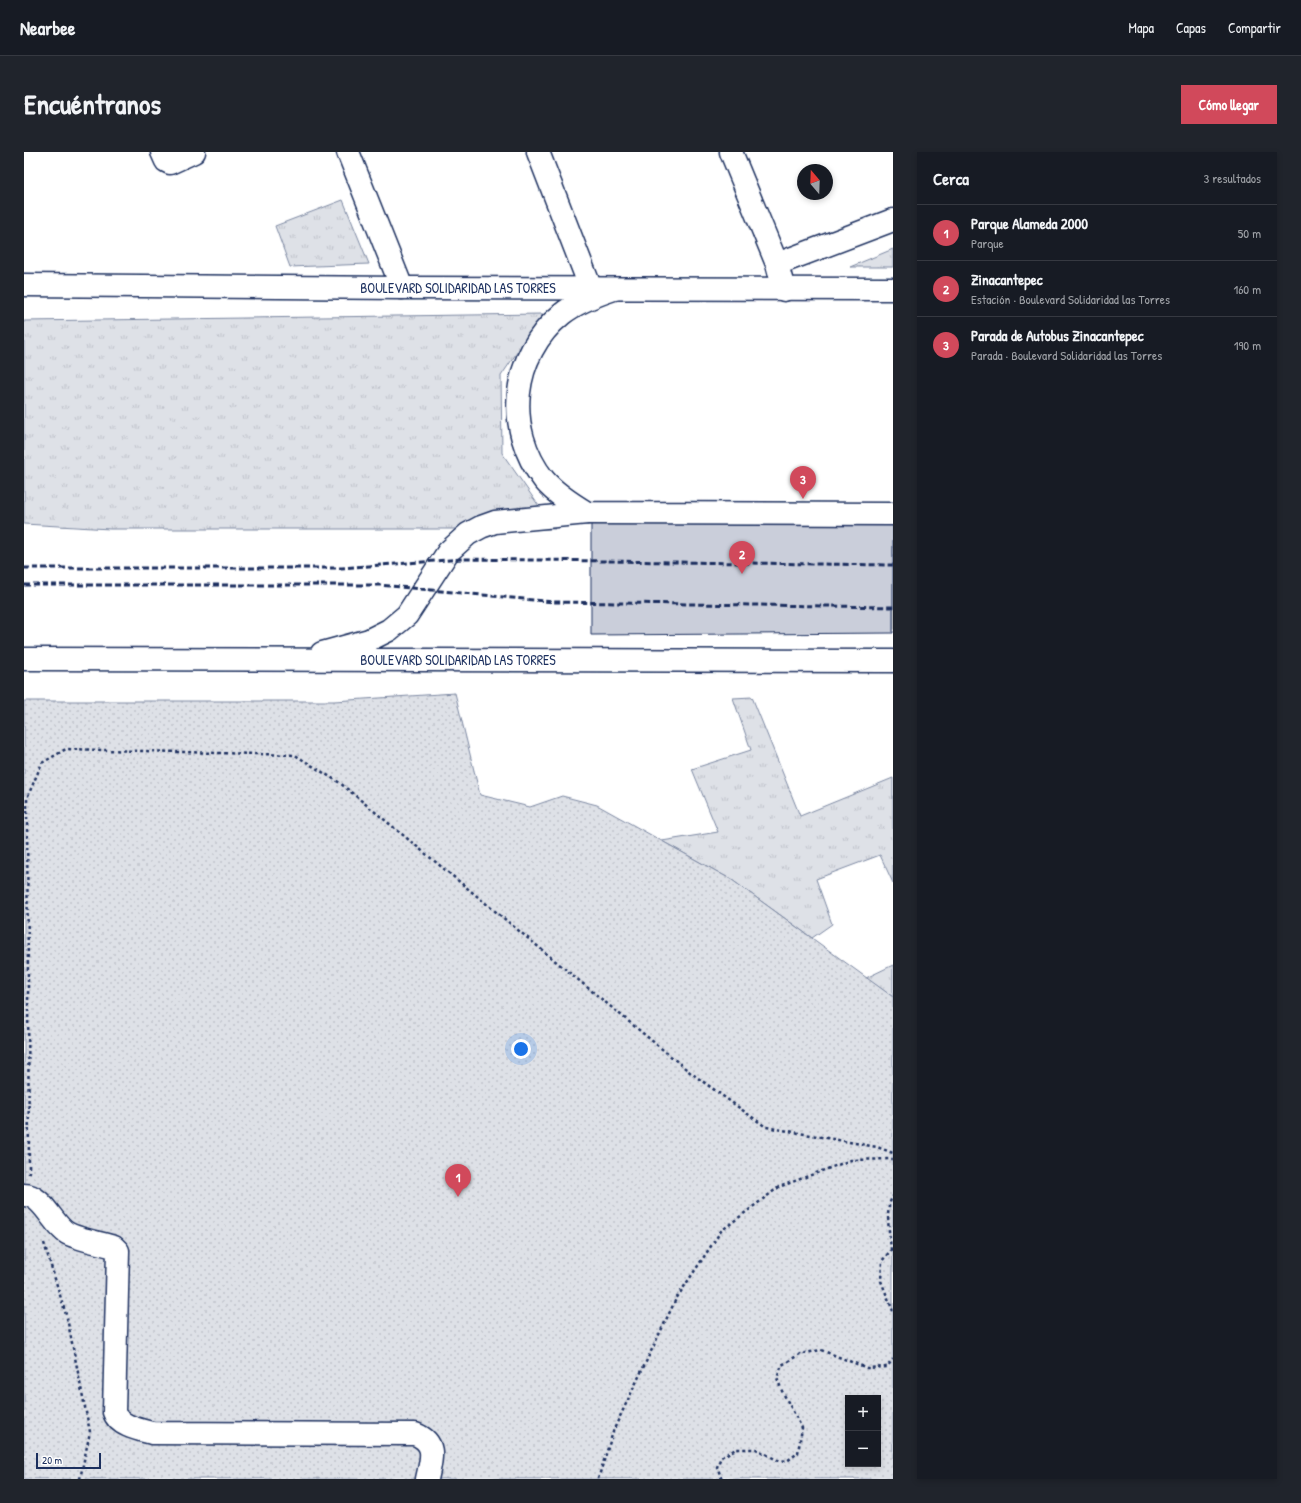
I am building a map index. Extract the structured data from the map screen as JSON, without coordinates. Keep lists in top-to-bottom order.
{
  "streets": {
    "main road": ["BOULEVARD SOLIDARIDAD LAS TORRES"]
  },
  "scale_bar": "20 m",
  "north": "top",
  "page": {
    "header": "Nearbee",
    "nav": ["Mapa", "Capas", "Compartir"],
    "title": "Encuéntranos",
    "buttons": "Cómo llegar",
    "heading": ["Cerca", "3 resultados"],
    "list": [
      {
        "mark": "1",
        "name": "Parque Alameda 2000",
        "note": "Parque",
        "value": "50 m"
      },
      {
        "mark": "2",
        "name": "Zinacantepec",
        "note": "Estación · Boulevard Solidaridad las Torres",
        "value": "160 m"
      },
      {
        "mark": "3",
        "name": "Parada de Autobus Zinacantepec",
        "note": "Parada · Boulevard Solidaridad las Torres",
        "value": "190 m"
      }
    ],
    "pins": ["3", "2", "1"],
    "map_buttons": ["+", "−"],
    "scale": "20 m"
  }
}
